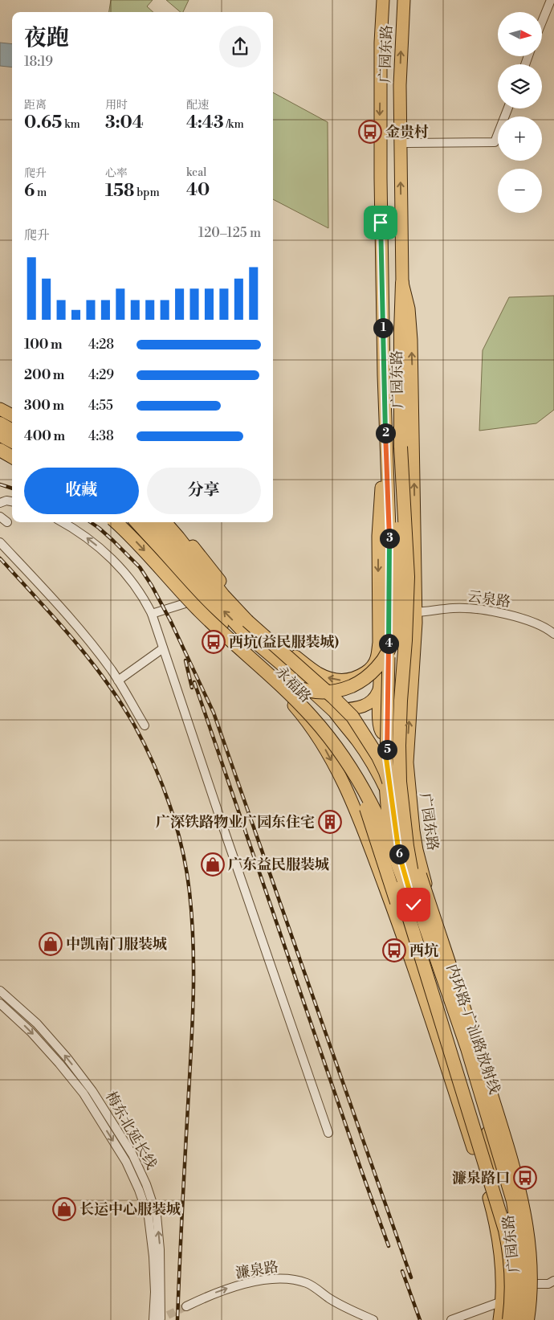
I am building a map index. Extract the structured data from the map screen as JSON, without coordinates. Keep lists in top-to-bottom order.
{
  "streets": {
    "highway": ["内环路-广汕路放射线"],
    "main road": ["广园东路", "永福路"],
    "street": ["云泉路", "梅东北延长线", "濂泉路"]
  },
  "crossings": [
    ["广园东路", "云泉路"],
    ["广园东路", "永福路"],
    ["广园东路", "内环路-广汕路放射线"]
  ],
  "one_way": ["濂泉路"],
  "places": {
    "bus stop": [
      "金贵村",
      "西坑(益民服装城)",
      "西坑",
      "濂泉路口"
    ],
    "building": ["广深铁路物业广园东住宅"],
    "shop": ["广东益民服装城", "中凯南门服装城", "长运中心服装城"]
  },
  "north": "right",
  "page": {
    "map_buttons": ["+", "−"],
    "heading": ["夜跑", "18:19"],
    "stats": [
      ["距离", "0.65 km"],
      ["用时", "3:04"],
      ["配速", "4:43 /km"],
      ["爬升", "6 m"],
      ["心率", "158 bpm"],
      ["kcal", "40"]
    ],
    "chart": ["爬升", "120–125 m"],
    "pins": [
      "1",
      "2",
      "3",
      "4",
      "5",
      "6"
    ],
    "list": [
      {
        "name": "100 m",
        "note": "4:28"
      },
      {
        "name": "200 m",
        "note": "4:29"
      },
      {
        "name": "300 m",
        "note": "4:55"
      },
      {
        "name": "400 m",
        "note": "4:38"
      }
    ],
    "buttons": ["收藏", "分享"]
  }
}
